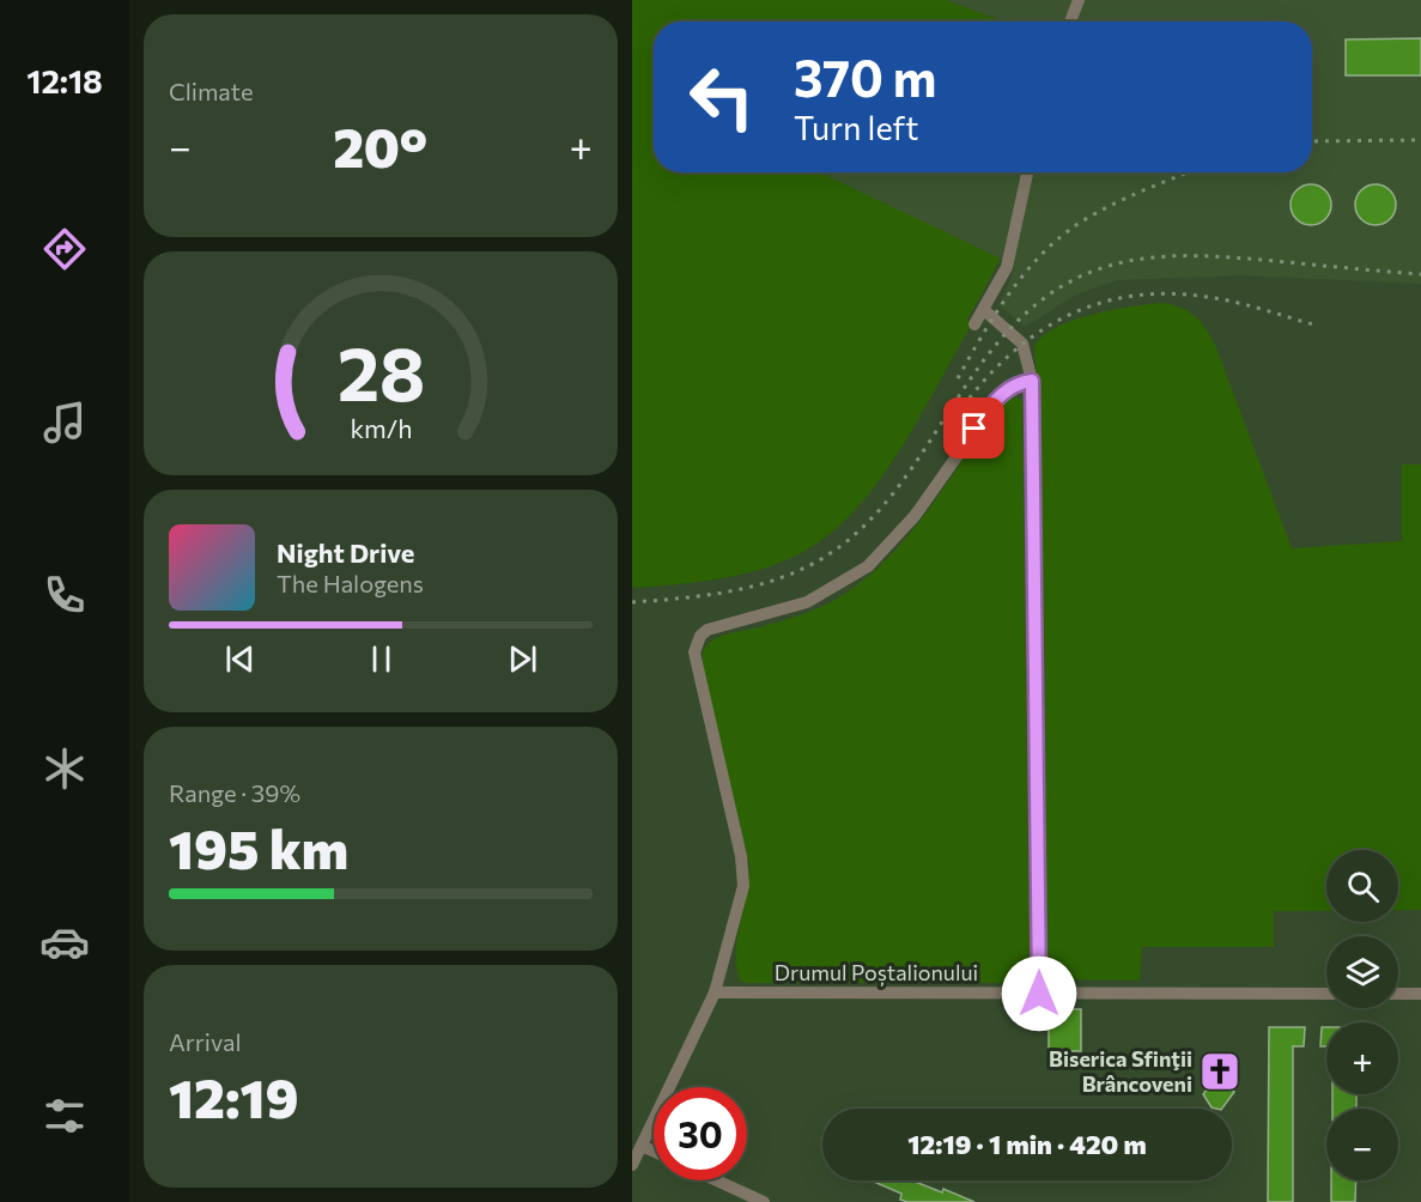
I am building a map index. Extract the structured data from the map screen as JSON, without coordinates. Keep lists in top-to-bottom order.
{
  "streets": {
    "street": ["Drumul Poștalionului"]
  },
  "places": {
    "church": ["Biserica Sfinţii Brâncoveni"]
  },
  "page": {
    "tabs": "12:18",
    "tile": [
      "Climate",
      ["Range · 39%", "195 km"],
      ["Arrival", "12:19"]
    ],
    "turn": ["370 m", "Turn left"],
    "heat": ["−", "20°", "+"],
    "song": ["Night Drive", "The Halogens"],
    "map_buttons": ["+", "−"],
    "limit": "30",
    "trip": "12:19 · 1 min · 420 m",
    "gauge": ["28", "km/h"]
  }
}
